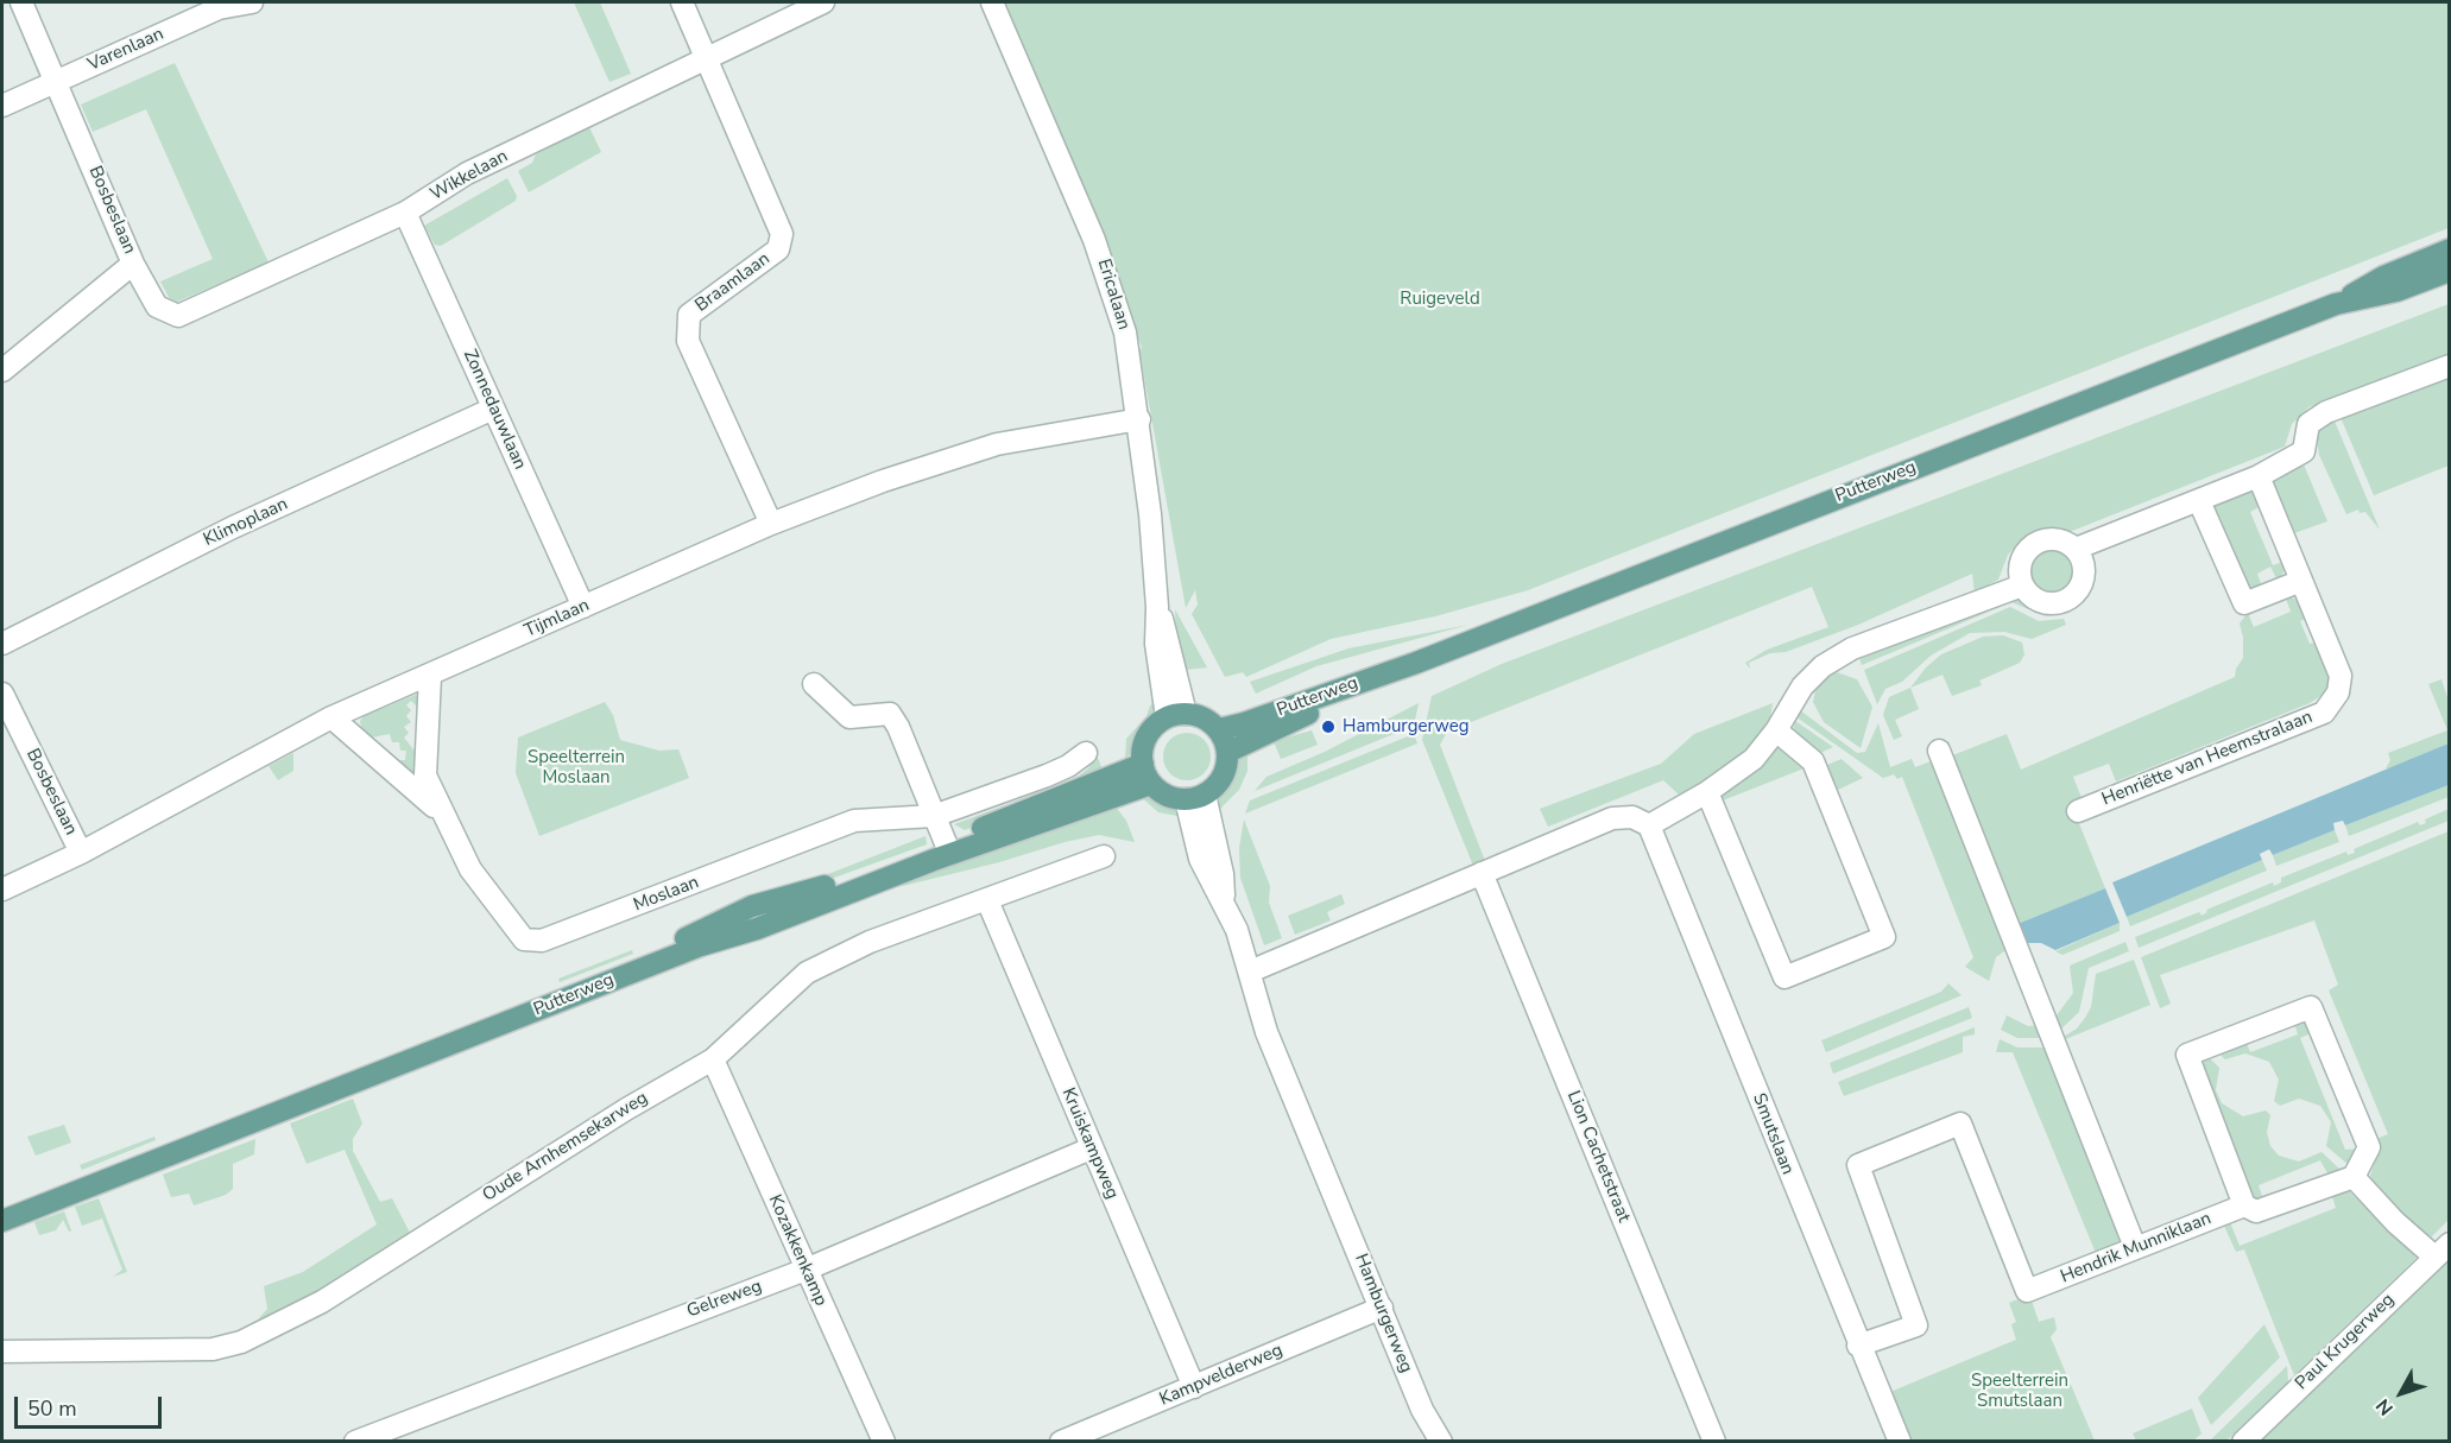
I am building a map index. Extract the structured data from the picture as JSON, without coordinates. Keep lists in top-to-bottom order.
{
  "streets": {
    "main road": ["Putterweg"],
    "street": [
      "Varenlaan",
      "Wikkelaan",
      "Bosbeslaan",
      "Braamlaan",
      "Ericalaan",
      "Zonnedauwlaan",
      "Klimoplaan",
      "Tijmlaan",
      "Henriëtte van Heemstralaan",
      "Moslaan",
      "Smutslaan",
      "Kruiskampweg",
      "Oude Arnhemsekarweg",
      "Lion Cachetstraat",
      "Hendrik Munniklaan",
      "Kozakkenkamp",
      "Gelreweg",
      "Hamburgerweg",
      "Paul Krugerweg",
      "Kampvelderweg"
    ]
  },
  "crossings": [
    ["Varenlaan", "Bosbeslaan"],
    ["Wikkelaan", "Bosbeslaan"],
    ["Wikkelaan", "Braamlaan"],
    ["Wikkelaan", "Zonnedauwlaan"],
    ["Bosbeslaan", "Tijmlaan"],
    ["Braamlaan", "Tijmlaan"],
    ["Ericalaan", "Putterweg"],
    ["Ericalaan", "Tijmlaan"],
    ["Ericalaan", "Hamburgerweg"],
    ["Zonnedauwlaan", "Klimoplaan"],
    ["Zonnedauwlaan", "Tijmlaan"],
    ["Putterweg", "Hamburgerweg"],
    ["Tijmlaan", "Moslaan"],
    ["Smutslaan", "Hendrik Munniklaan"],
    ["Kruiskampweg", "Oude Arnhemsekarweg"],
    ["Kruiskampweg", "Gelreweg"],
    ["Kruiskampweg", "Kampvelderweg"],
    ["Oude Arnhemsekarweg", "Kozakkenkamp"],
    ["Kozakkenkamp", "Gelreweg"],
    ["Hamburgerweg", "Kampvelderweg"]
  ],
  "parks": ["Ruigeveld", "Speelterrein Moslaan", "Speelterrein Smutslaan"],
  "places": ["Hamburgerweg"],
  "scale_bar": "50 m",
  "north": "bottom left"
}
